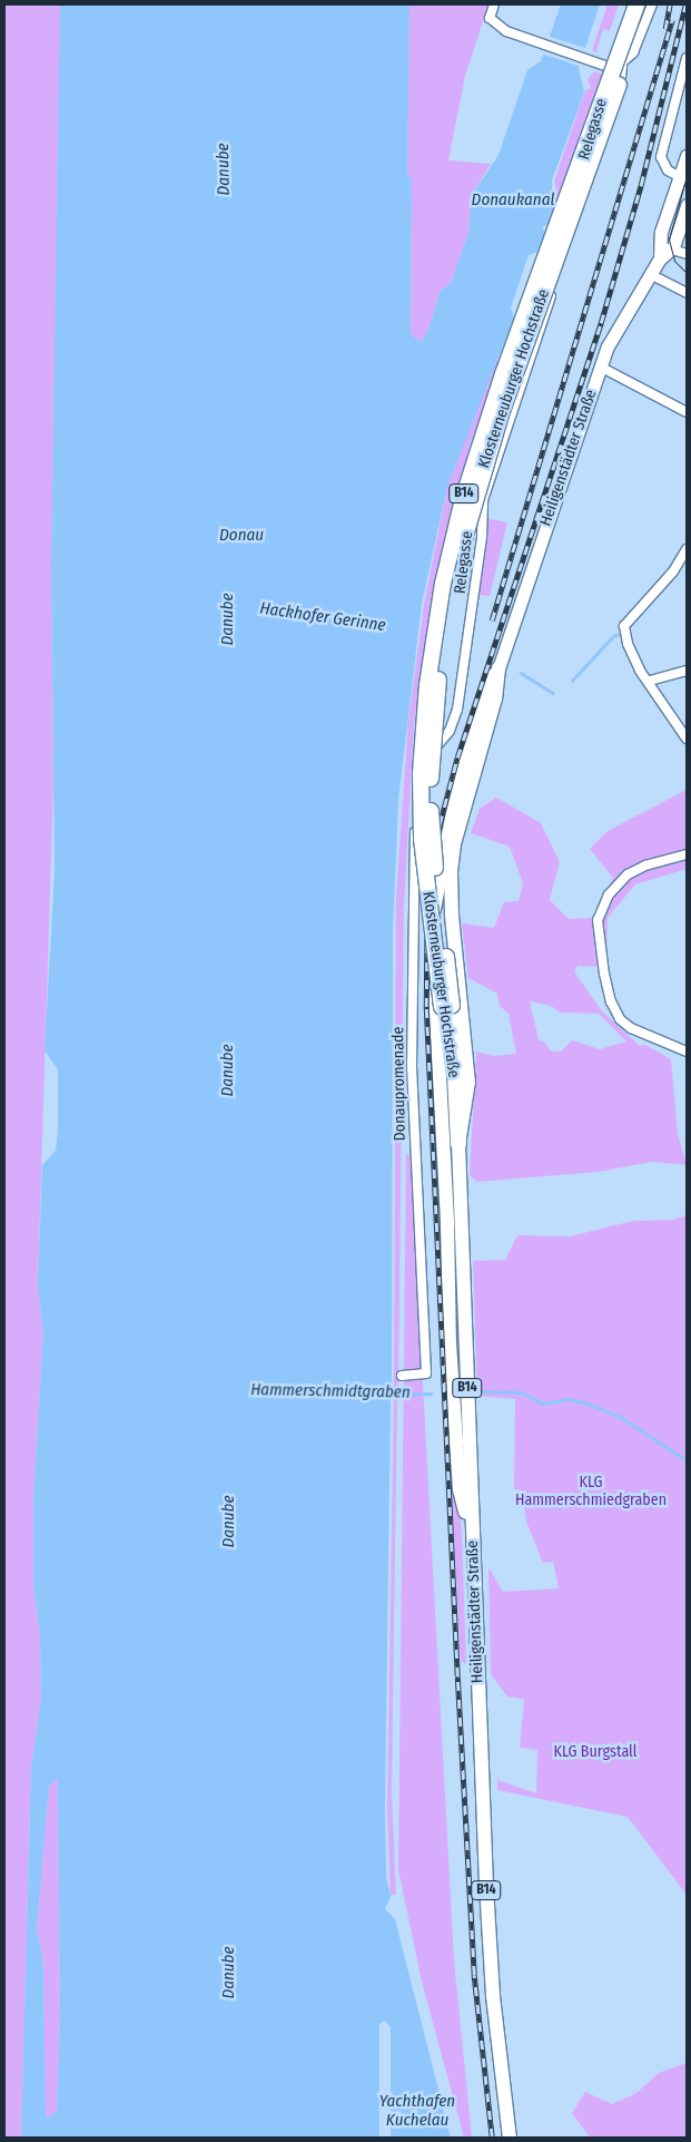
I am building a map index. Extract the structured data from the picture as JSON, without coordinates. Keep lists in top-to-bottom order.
{
  "streets": {
    "highway": ["Klosterneuburger Hochstraße", "Heiligenstädter Straße", "B14"],
    "street": ["Relegasse", "Donaupromenade"]
  },
  "crossings": [
    ["Relegasse", "Donaupromenade"],
    ["Klosterneuburger Hochstraße", "Heiligenstädter Straße"]
  ],
  "water": [
    "Danube",
    "Donaukanal",
    "Donau",
    "Hackhofer Gerinne",
    "Hammerschmidtgraben",
    "Yachthafen Kuchelau"
  ],
  "parks": ["KLG Hammerschmiedgraben", "KLG Burgstall"]
}
